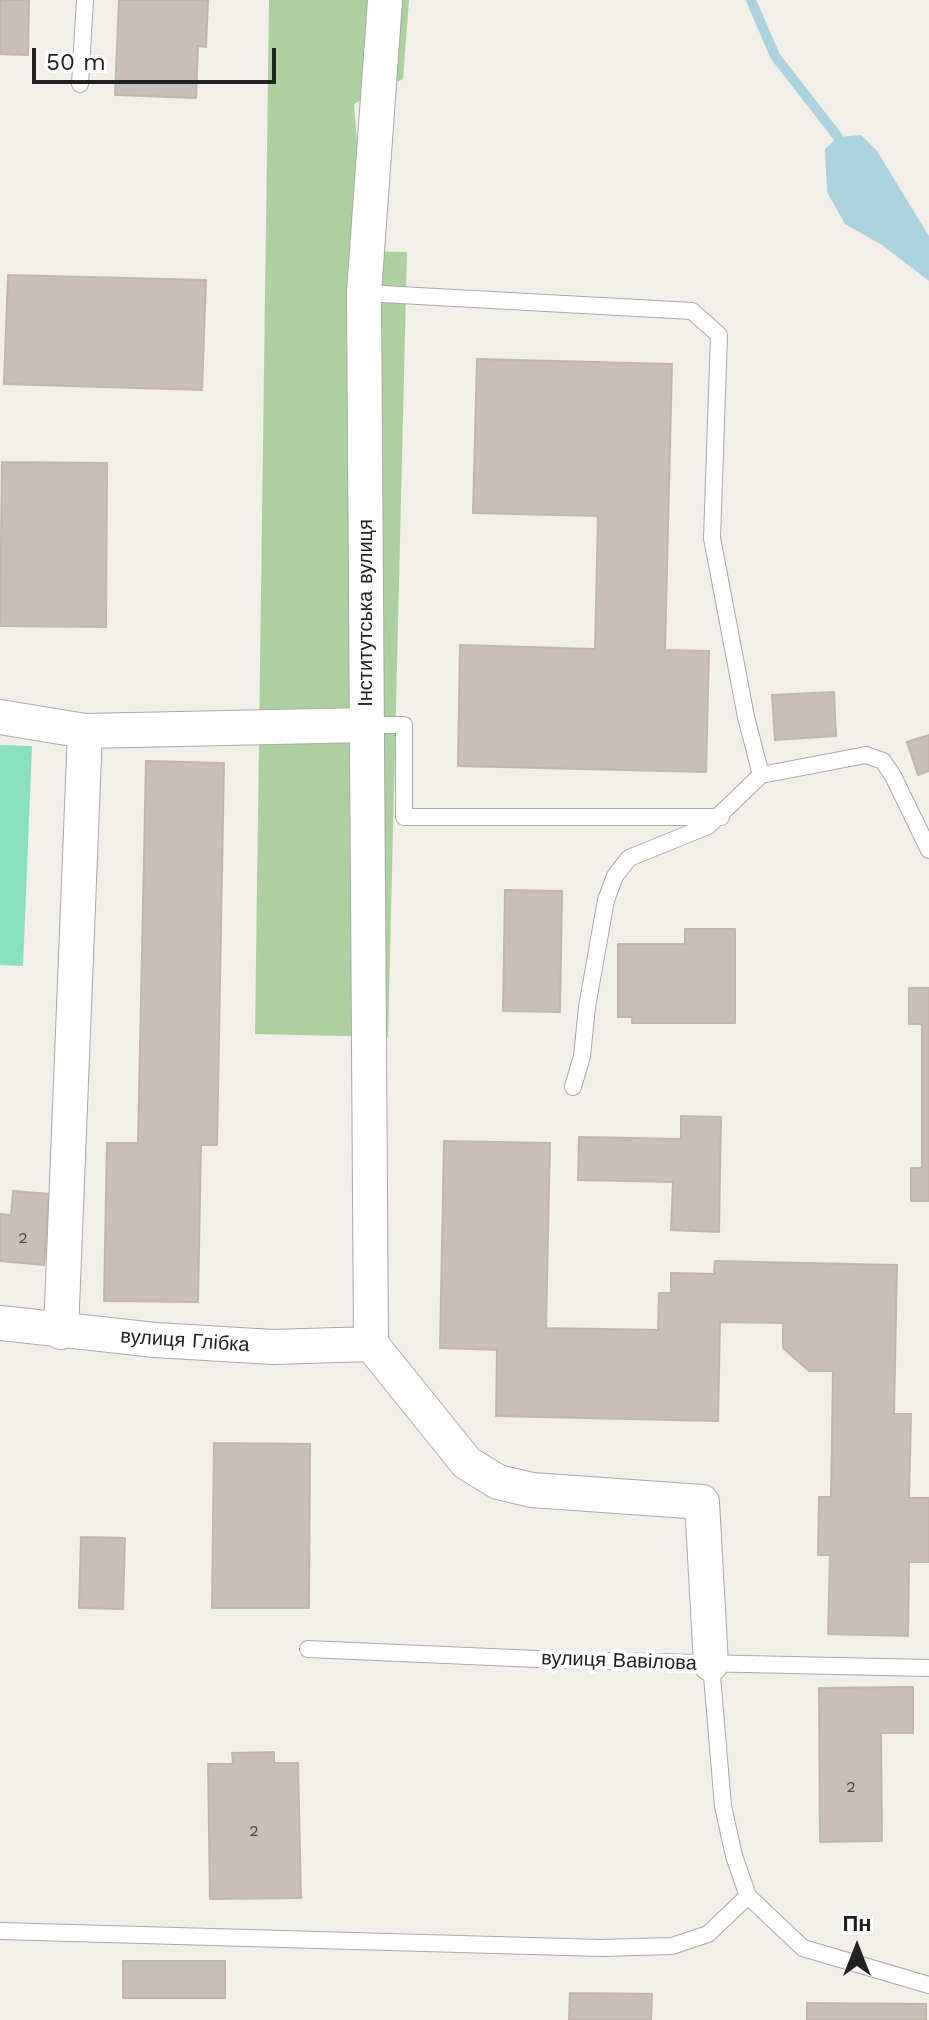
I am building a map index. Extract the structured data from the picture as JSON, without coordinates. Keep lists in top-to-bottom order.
{
  "streets": {
    "street": ["Інститутська вулиця", "вулиця Глібка"],
    "lane": ["вулиця Вавілова"]
  },
  "house_numbers": ["2", "2", "2"],
  "scale_bar": "50 m",
  "north": "top"
}
